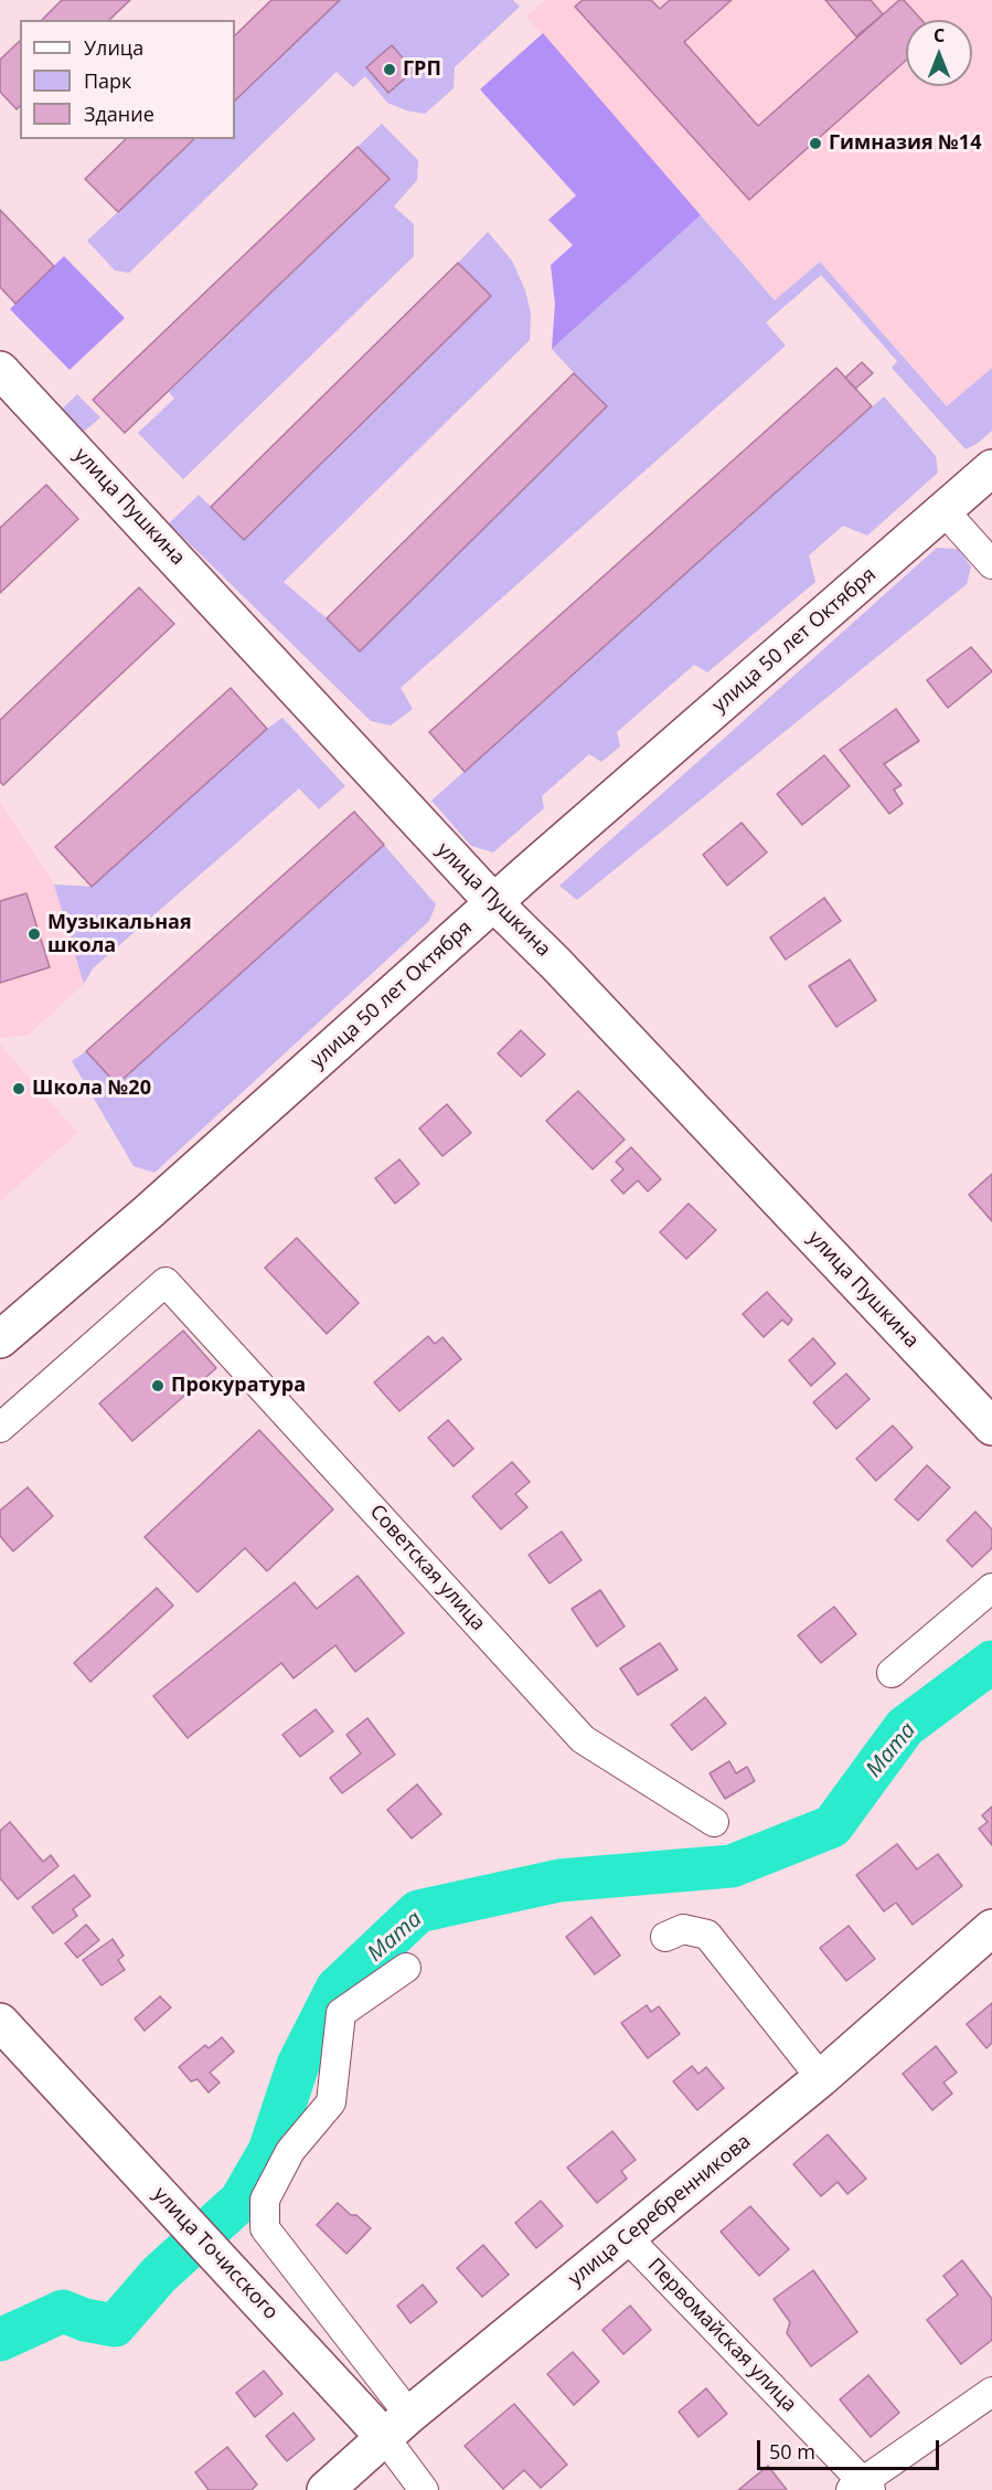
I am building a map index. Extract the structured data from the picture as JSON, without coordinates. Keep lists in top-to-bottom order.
{
  "streets": {
    "street": [
      "улица Пушкина",
      "улица 50 лет Октября",
      "Советская улица",
      "улица Серебренникова",
      "улица Точисского",
      "Первомайская улица"
    ]
  },
  "crossings": [
    ["улица Пушкина", "улица 50 лет Октября"],
    ["улица Серебренникова", "улица Точисского"],
    ["улица Серебренникова", "Первомайская улица"]
  ],
  "water": ["Мата"],
  "places": [
    "ГРП",
    "Гимназия №14",
    "Музыкальная школа",
    "Школа №20",
    "Прокуратура"
  ],
  "legend": ["Улица", "Парк", "Здание"],
  "scale_bar": "50 m",
  "north": "top"
}
